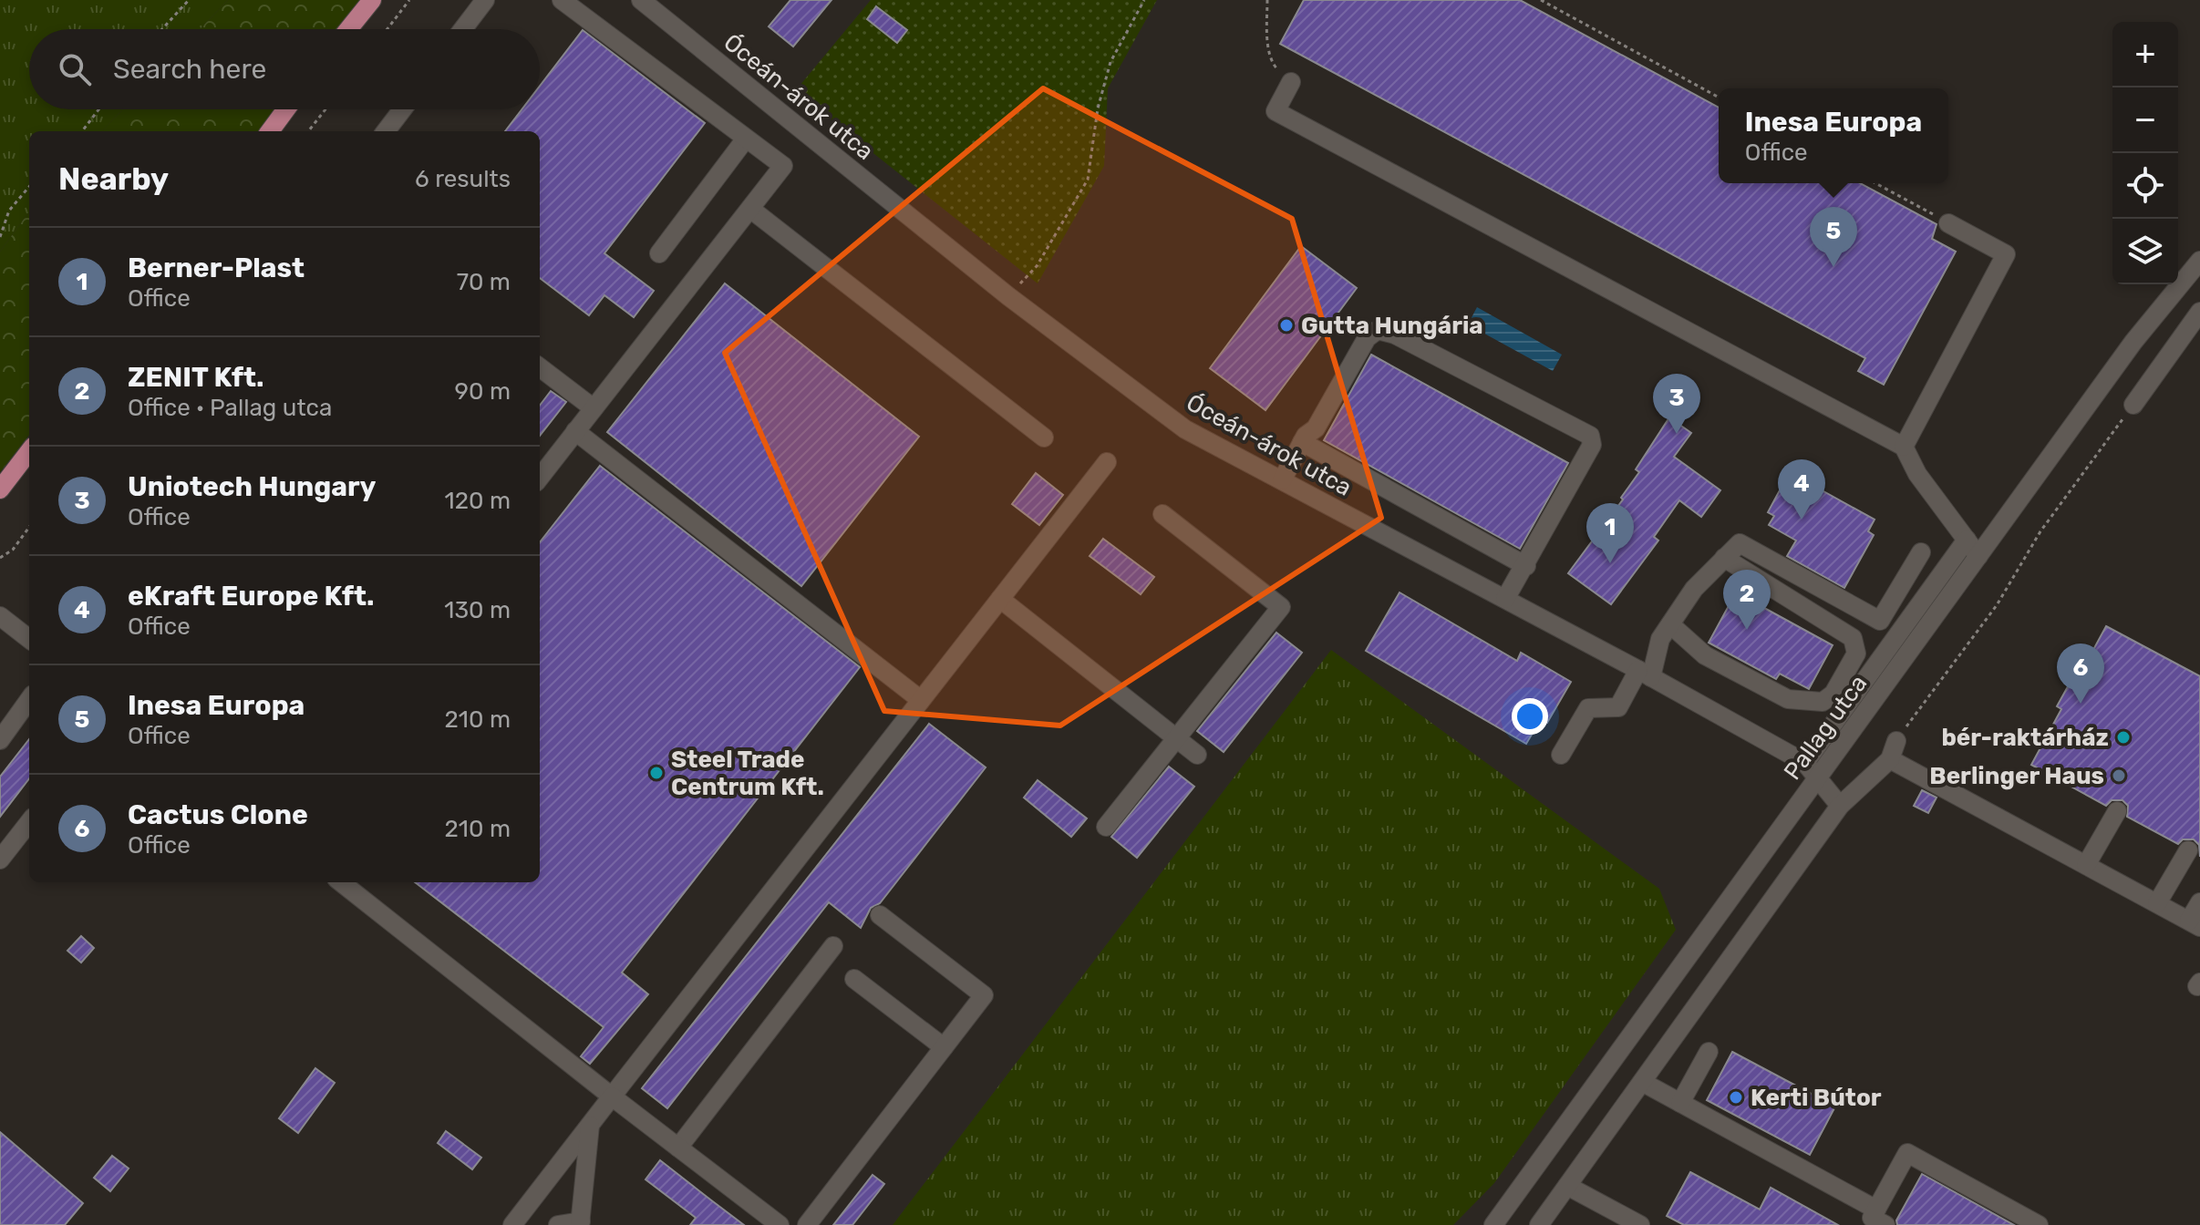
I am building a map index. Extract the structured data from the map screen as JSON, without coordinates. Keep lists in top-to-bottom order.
{
  "streets": {
    "street": ["Óceán-árok utca", "Pallag utca"]
  },
  "crossings": [
    ["Óceán-árok utca", "Pallag utca"]
  ],
  "places": [
    "Gutta Hungária",
    "bér-raktárház",
    "Steel Trade Centrum Kft.",
    "Berlinger Haus",
    "Kerti Bútor"
  ],
  "page": {
    "map_buttons": ["+", "−"],
    "search": "Search here",
    "popup": ["Inesa Europa", "Office"],
    "heading": ["Nearby", "6 results"],
    "pins": [
      "5",
      "3",
      "4",
      "1",
      "2",
      "6"
    ],
    "list": [
      {
        "mark": "1",
        "name": "Berner-Plast",
        "note": "Office",
        "value": "70 m"
      },
      {
        "mark": "2",
        "name": "ZENIT Kft.",
        "note": "Office · Pallag utca",
        "value": "90 m"
      },
      {
        "mark": "3",
        "name": "Uniotech Hungary",
        "note": "Office",
        "value": "120 m"
      },
      {
        "mark": "4",
        "name": "eKraft Europe Kft.",
        "note": "Office",
        "value": "130 m"
      },
      {
        "mark": "5",
        "name": "Inesa Europa",
        "note": "Office",
        "value": "210 m"
      },
      {
        "mark": "6",
        "name": "Cactus Clone",
        "note": "Office",
        "value": "210 m"
      }
    ]
  }
}
